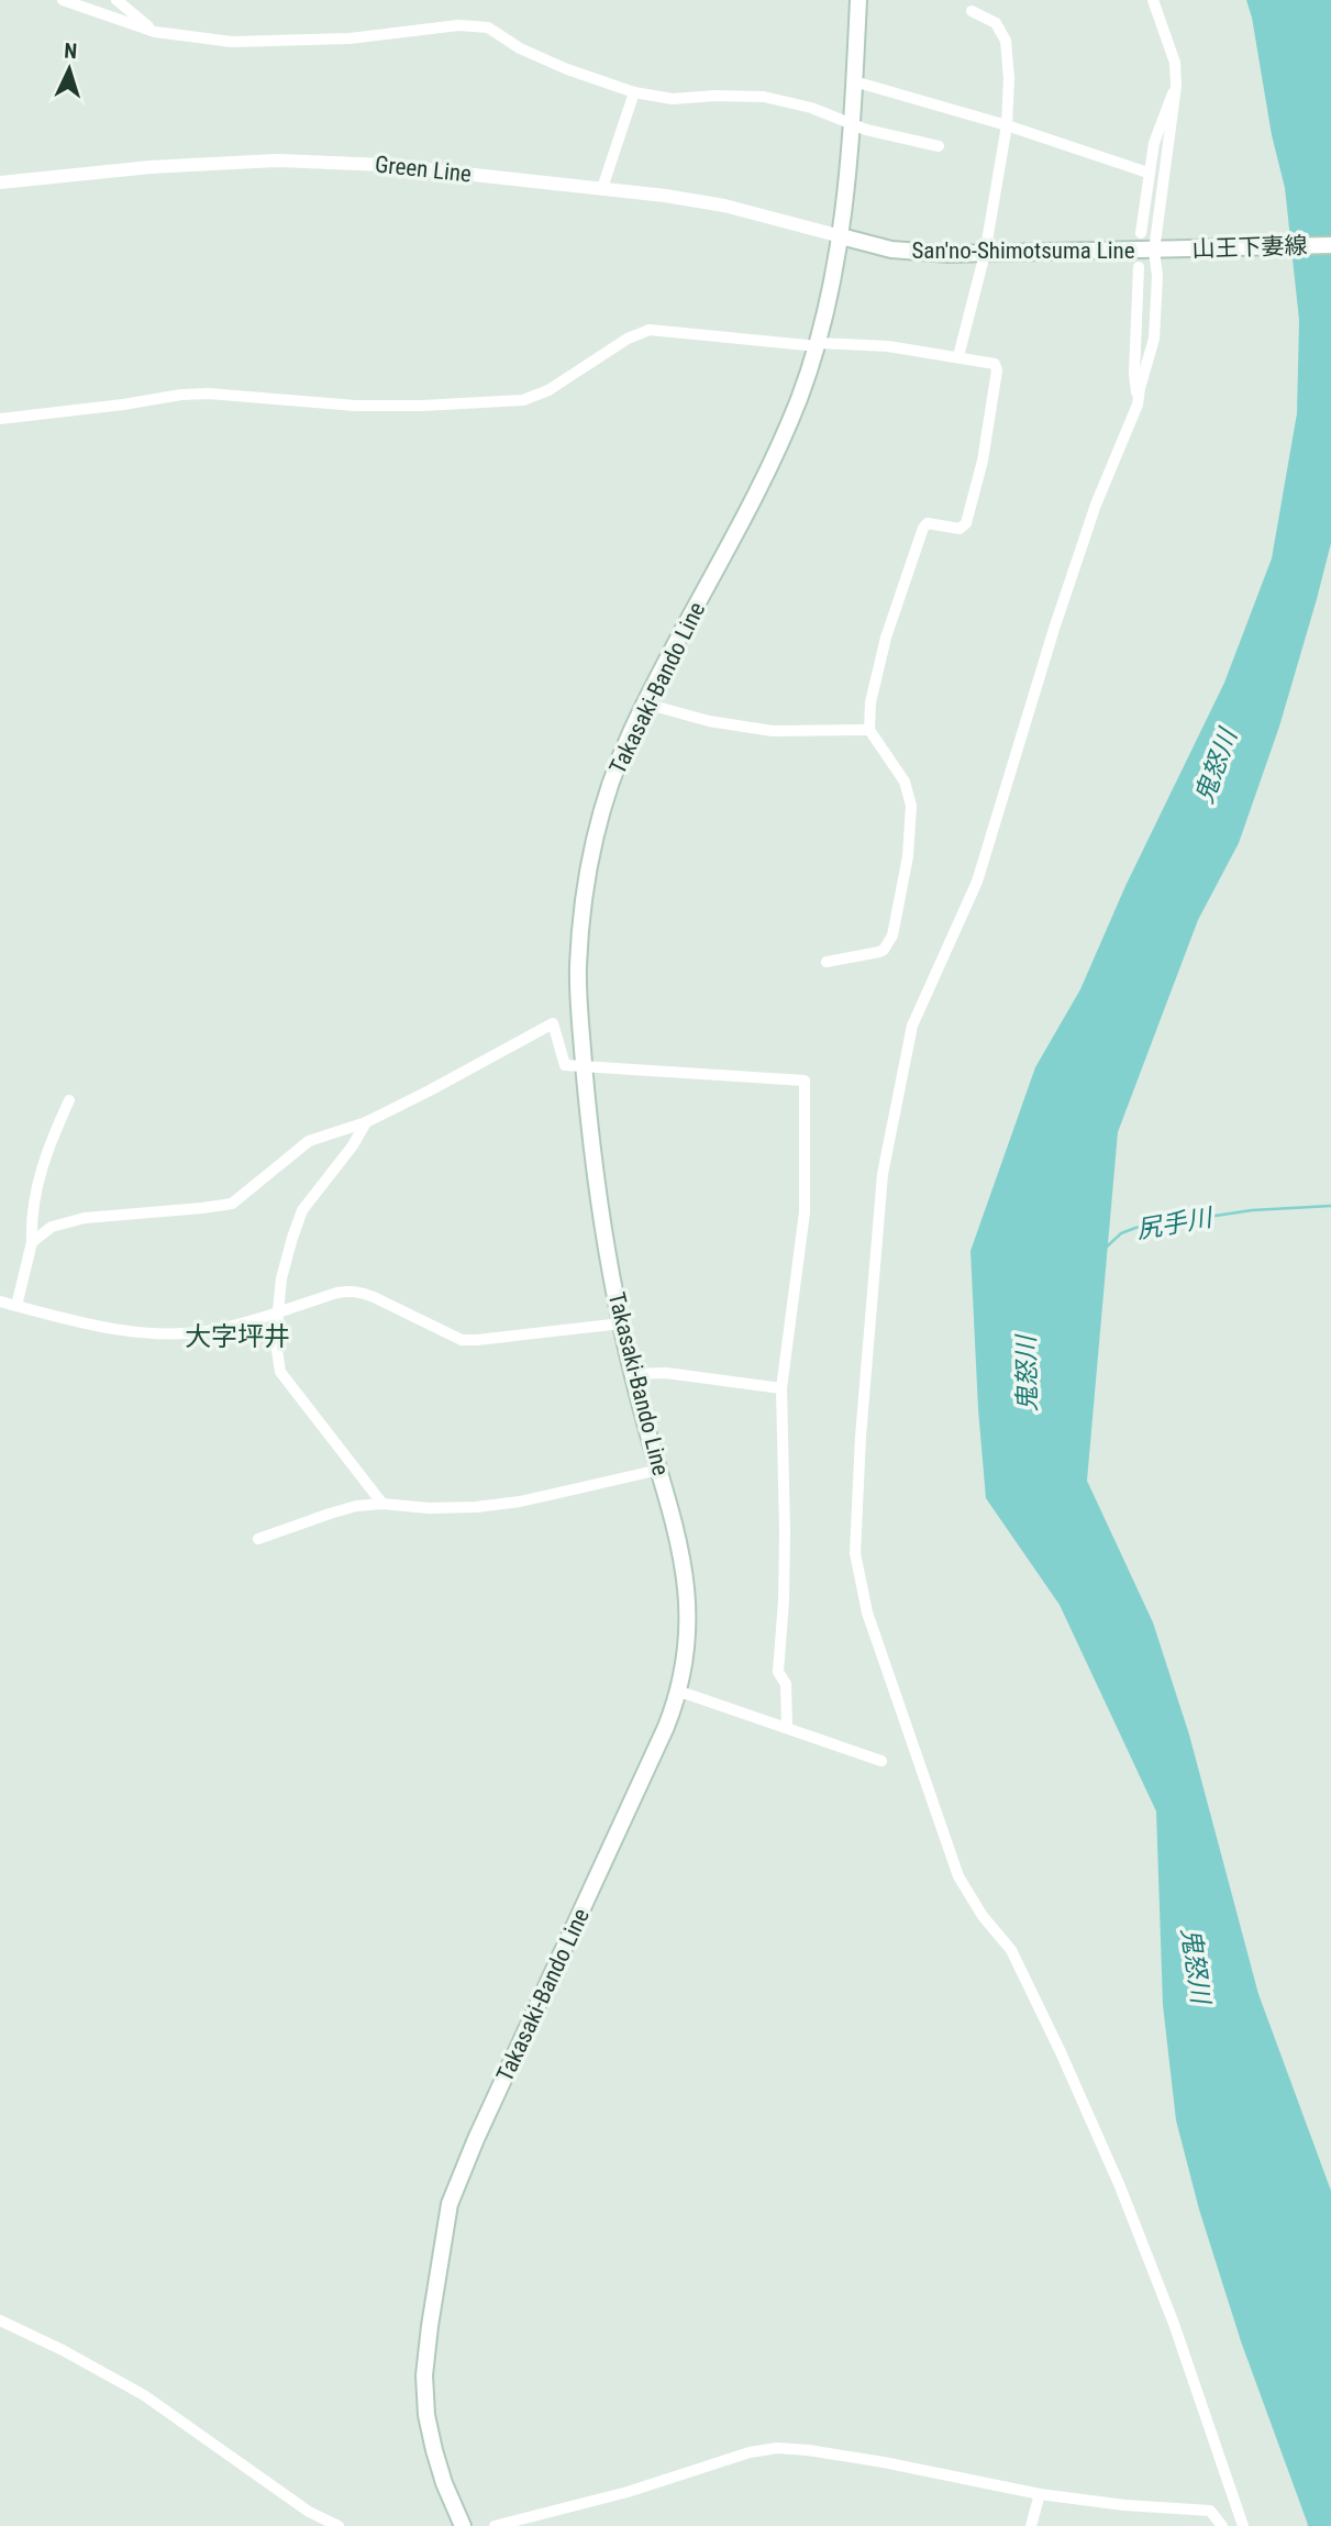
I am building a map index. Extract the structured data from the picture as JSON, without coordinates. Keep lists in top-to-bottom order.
{
  "streets": {
    "main road": ["山王下妻線", "San'no-Shimotsuma Line", "Takasaki-Bando Line"],
    "street": ["Green Line"]
  },
  "crossings": [
    ["Green Line", "San'no-Shimotsuma Line"],
    ["Green Line", "Takasaki-Bando Line"],
    ["山王下妻線", "San'no-Shimotsuma Line"],
    ["San'no-Shimotsuma Line", "Takasaki-Bando Line"]
  ],
  "districts": ["大字坪井"],
  "water": ["鬼怒川", "尻手川"],
  "north": "top"
}
